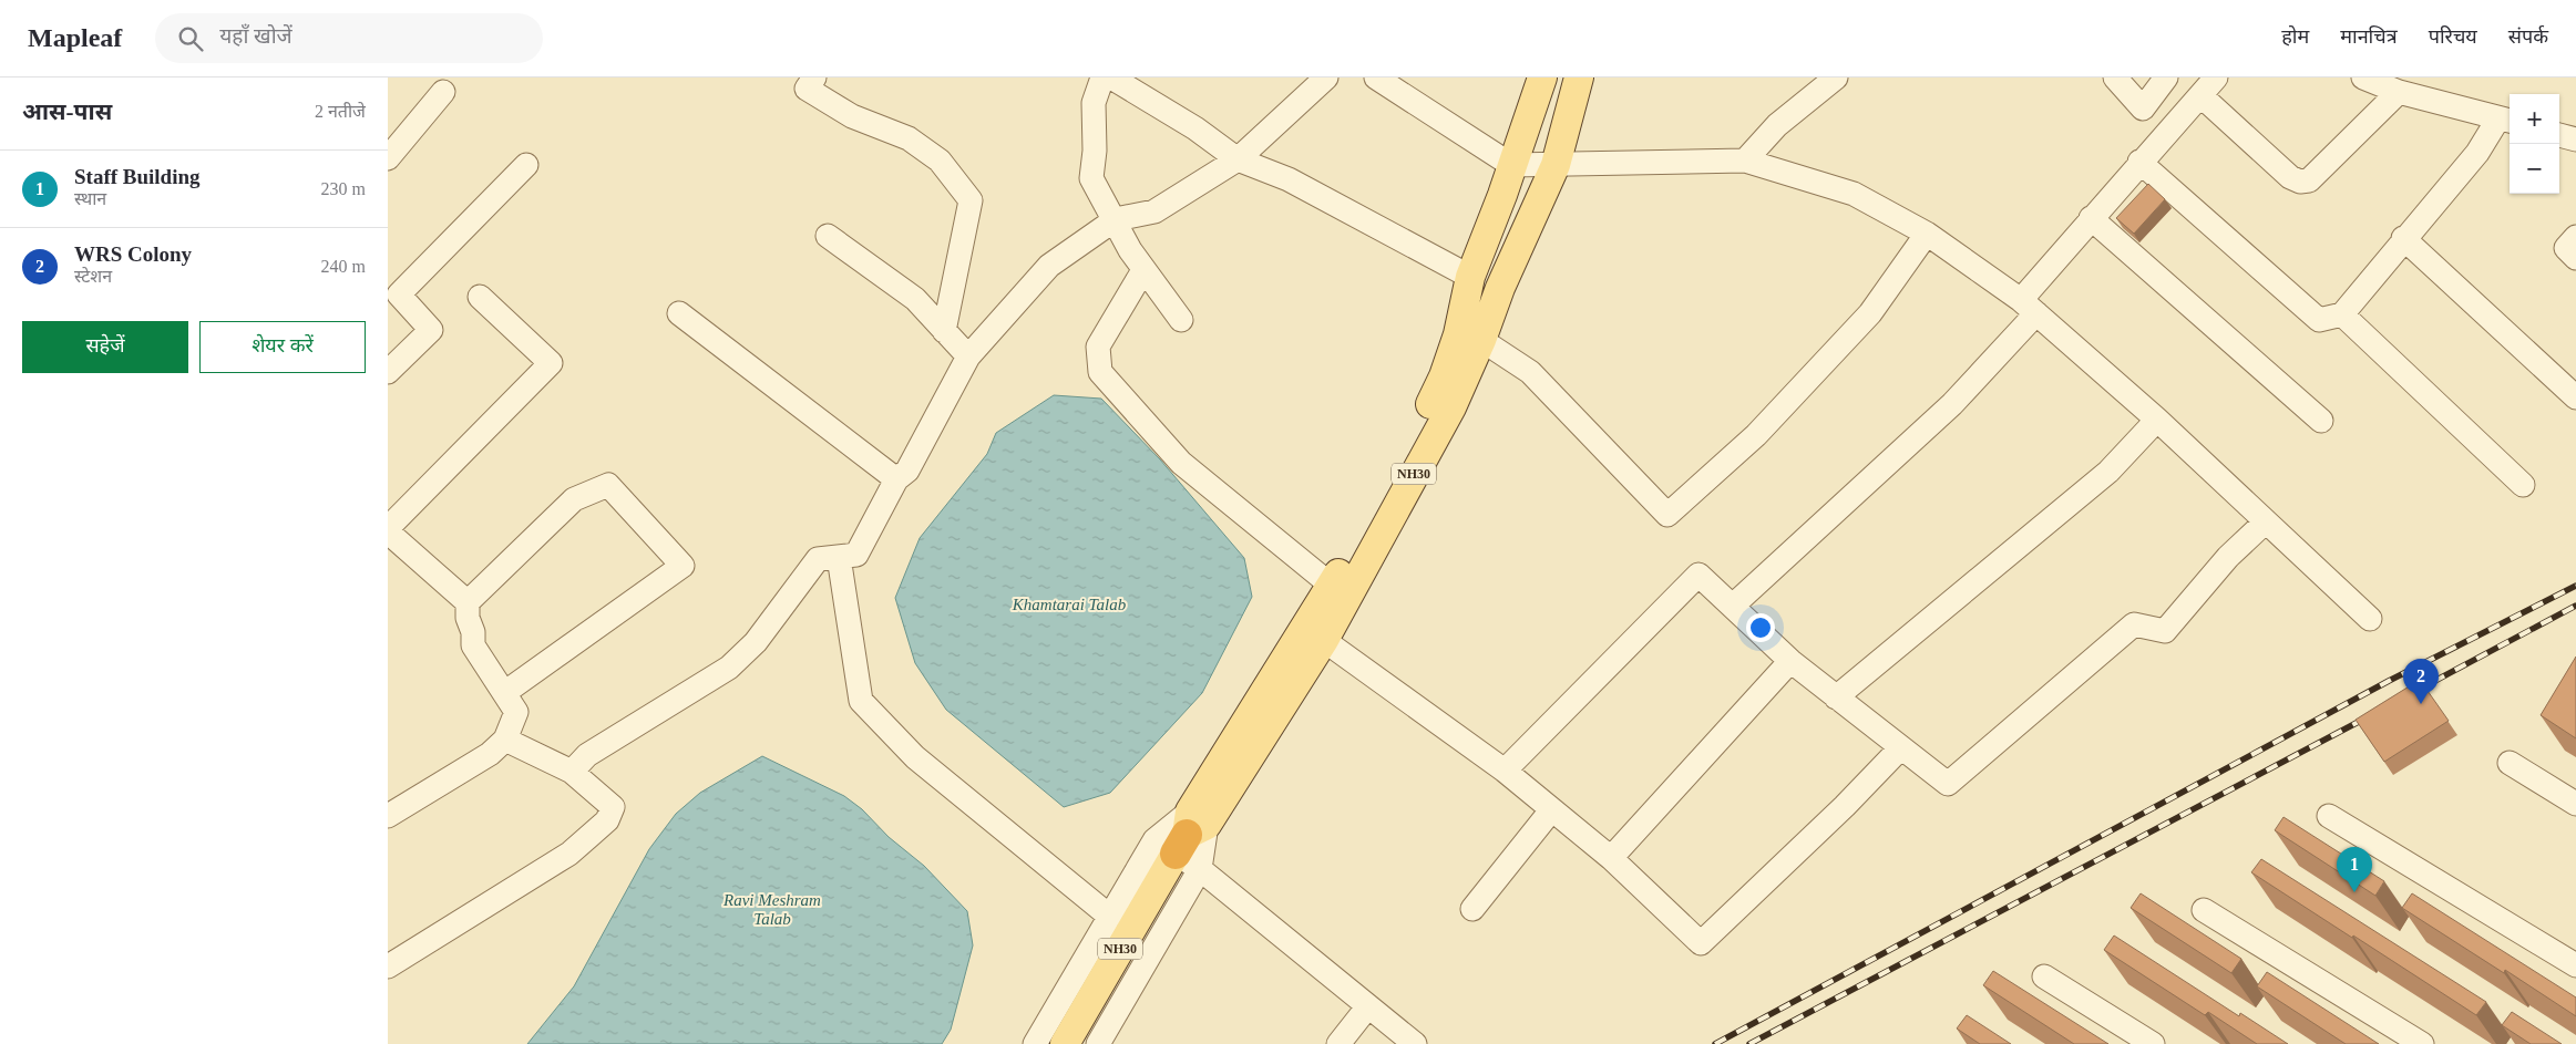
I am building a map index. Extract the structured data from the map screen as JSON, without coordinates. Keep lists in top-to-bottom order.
{
  "streets": {
    "main road": ["NH30"]
  },
  "water": ["Khamtarai Talab", "Ravi Meshram Talab"],
  "page": {
    "header": "Mapleaf",
    "search": "यहाँ खोजें",
    "nav": [
      "होम",
      "मानचित्र",
      "परिचय",
      "संपर्क"
    ],
    "heading": ["आस-पास", "2 नतीजे"],
    "map_buttons": ["+", "−"],
    "list": [
      {
        "mark": "1",
        "name": "Staff Building",
        "note": "स्थान",
        "value": "230 m"
      },
      {
        "mark": "2",
        "name": "WRS Colony",
        "note": "स्टेशन",
        "value": "240 m"
      }
    ],
    "buttons": ["सहेजें", "शेयर करें"],
    "pins": ["2", "1"]
  }
}
